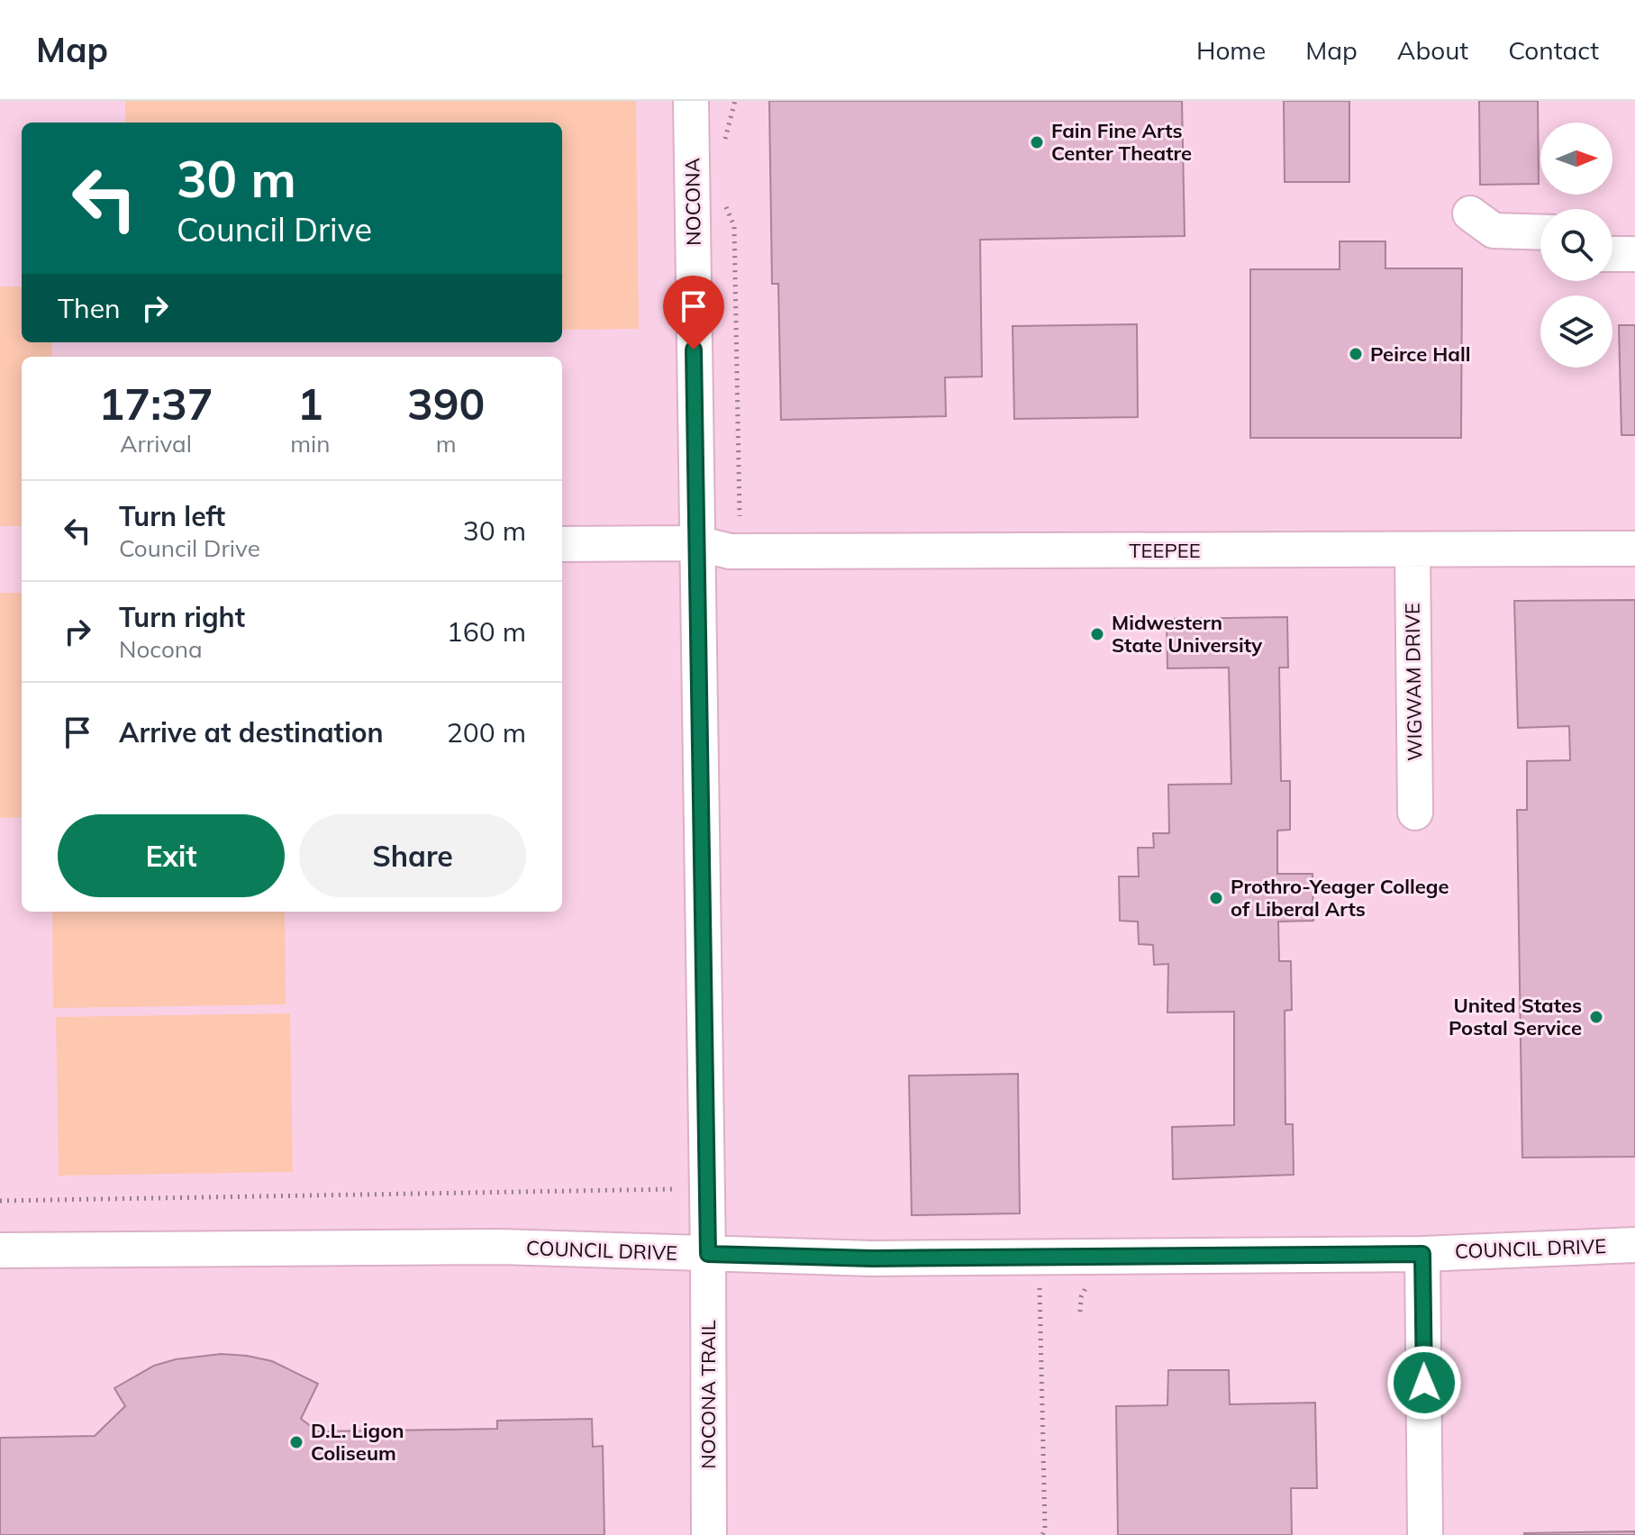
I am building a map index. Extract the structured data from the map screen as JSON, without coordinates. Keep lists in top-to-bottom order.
{
  "streets": {
    "street": [
      "NOCONA",
      "TEEPEE",
      "WIGWAM DRIVE",
      "COUNCIL DRIVE",
      "NOCONA TRAIL"
    ]
  },
  "crossings": [
    ["NOCONA", "TEEPEE"],
    ["NOCONA", "COUNCIL DRIVE"],
    ["NOCONA", "NOCONA TRAIL"],
    ["TEEPEE", "WIGWAM DRIVE"],
    ["COUNCIL DRIVE", "NOCONA TRAIL"]
  ],
  "places": [
    "Fain Fine Arts Center Theatre",
    "Peirce Hall",
    "Midwestern State University",
    "Prothro-Yeager College of Liberal Arts",
    "United States Postal Service",
    "D.L. Ligon Coliseum"
  ],
  "north": "right",
  "page": {
    "header": "Map",
    "nav": [
      "Home",
      "Map",
      "About",
      "Contact"
    ],
    "turn": ["30 m", "Council Drive"],
    "then": "Then",
    "eta": [
      "17:37",
      "Arrival",
      "1",
      "min",
      "390",
      "m"
    ],
    "list": [
      {
        "name": "Turn left",
        "note": "Council Drive",
        "value": "30 m"
      },
      {
        "name": "Turn right",
        "note": "Nocona",
        "value": "160 m"
      },
      {
        "name": "Arrive at destination",
        "value": "200 m"
      }
    ],
    "buttons": ["Exit", "Share"]
  }
}
